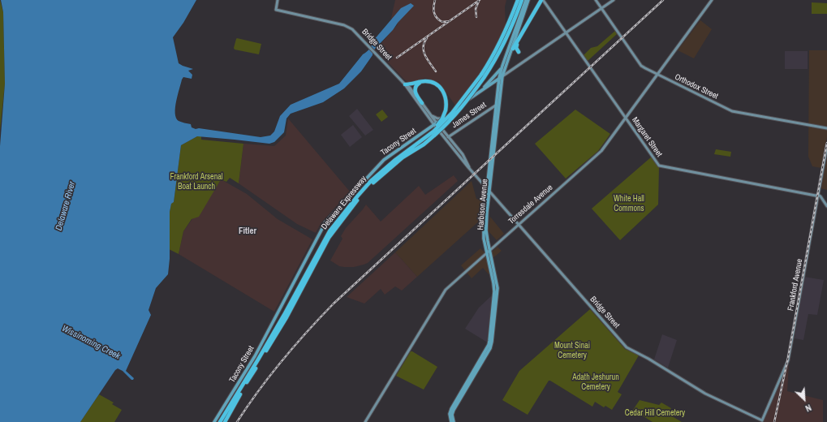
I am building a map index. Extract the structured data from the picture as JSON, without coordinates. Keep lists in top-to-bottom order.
{
  "streets": {
    "highway": ["Delaware Expressway"],
    "main road": [
      "Bridge Street",
      "Orthodox Street",
      "James Street",
      "Margaret Street",
      "Tacony Street",
      "Harbison Avenue",
      "Torresdale Avenue",
      "Frankford Avenue"
    ]
  },
  "crossings": [
    ["Bridge Street", "James Street"],
    ["Bridge Street", "Tacony Street"],
    ["Bridge Street", "Harbison Avenue"],
    ["Bridge Street", "Torresdale Avenue"],
    ["Bridge Street", "Frankford Avenue"],
    ["Orthodox Street", "Tacony Street"],
    ["Orthodox Street", "Torresdale Avenue"],
    ["James Street", "Harbison Avenue"],
    ["Margaret Street", "Tacony Street"],
    ["Margaret Street", "Torresdale Avenue"],
    ["Margaret Street", "Frankford Avenue"],
    ["Tacony Street", "Harbison Avenue"],
    ["Harbison Avenue", "Torresdale Avenue"]
  ],
  "districts": ["Fitler"],
  "water": ["Delaware River", "Wissinoming Creek"],
  "parks": [
    "Frankford Arsenal Boat Launch",
    "White Hall Commons",
    "Mount Sinai Cemetery",
    "Adath Jeshurun Cemetery",
    "Cedar Hill Cemetery"
  ],
  "north": "bottom right"
}
